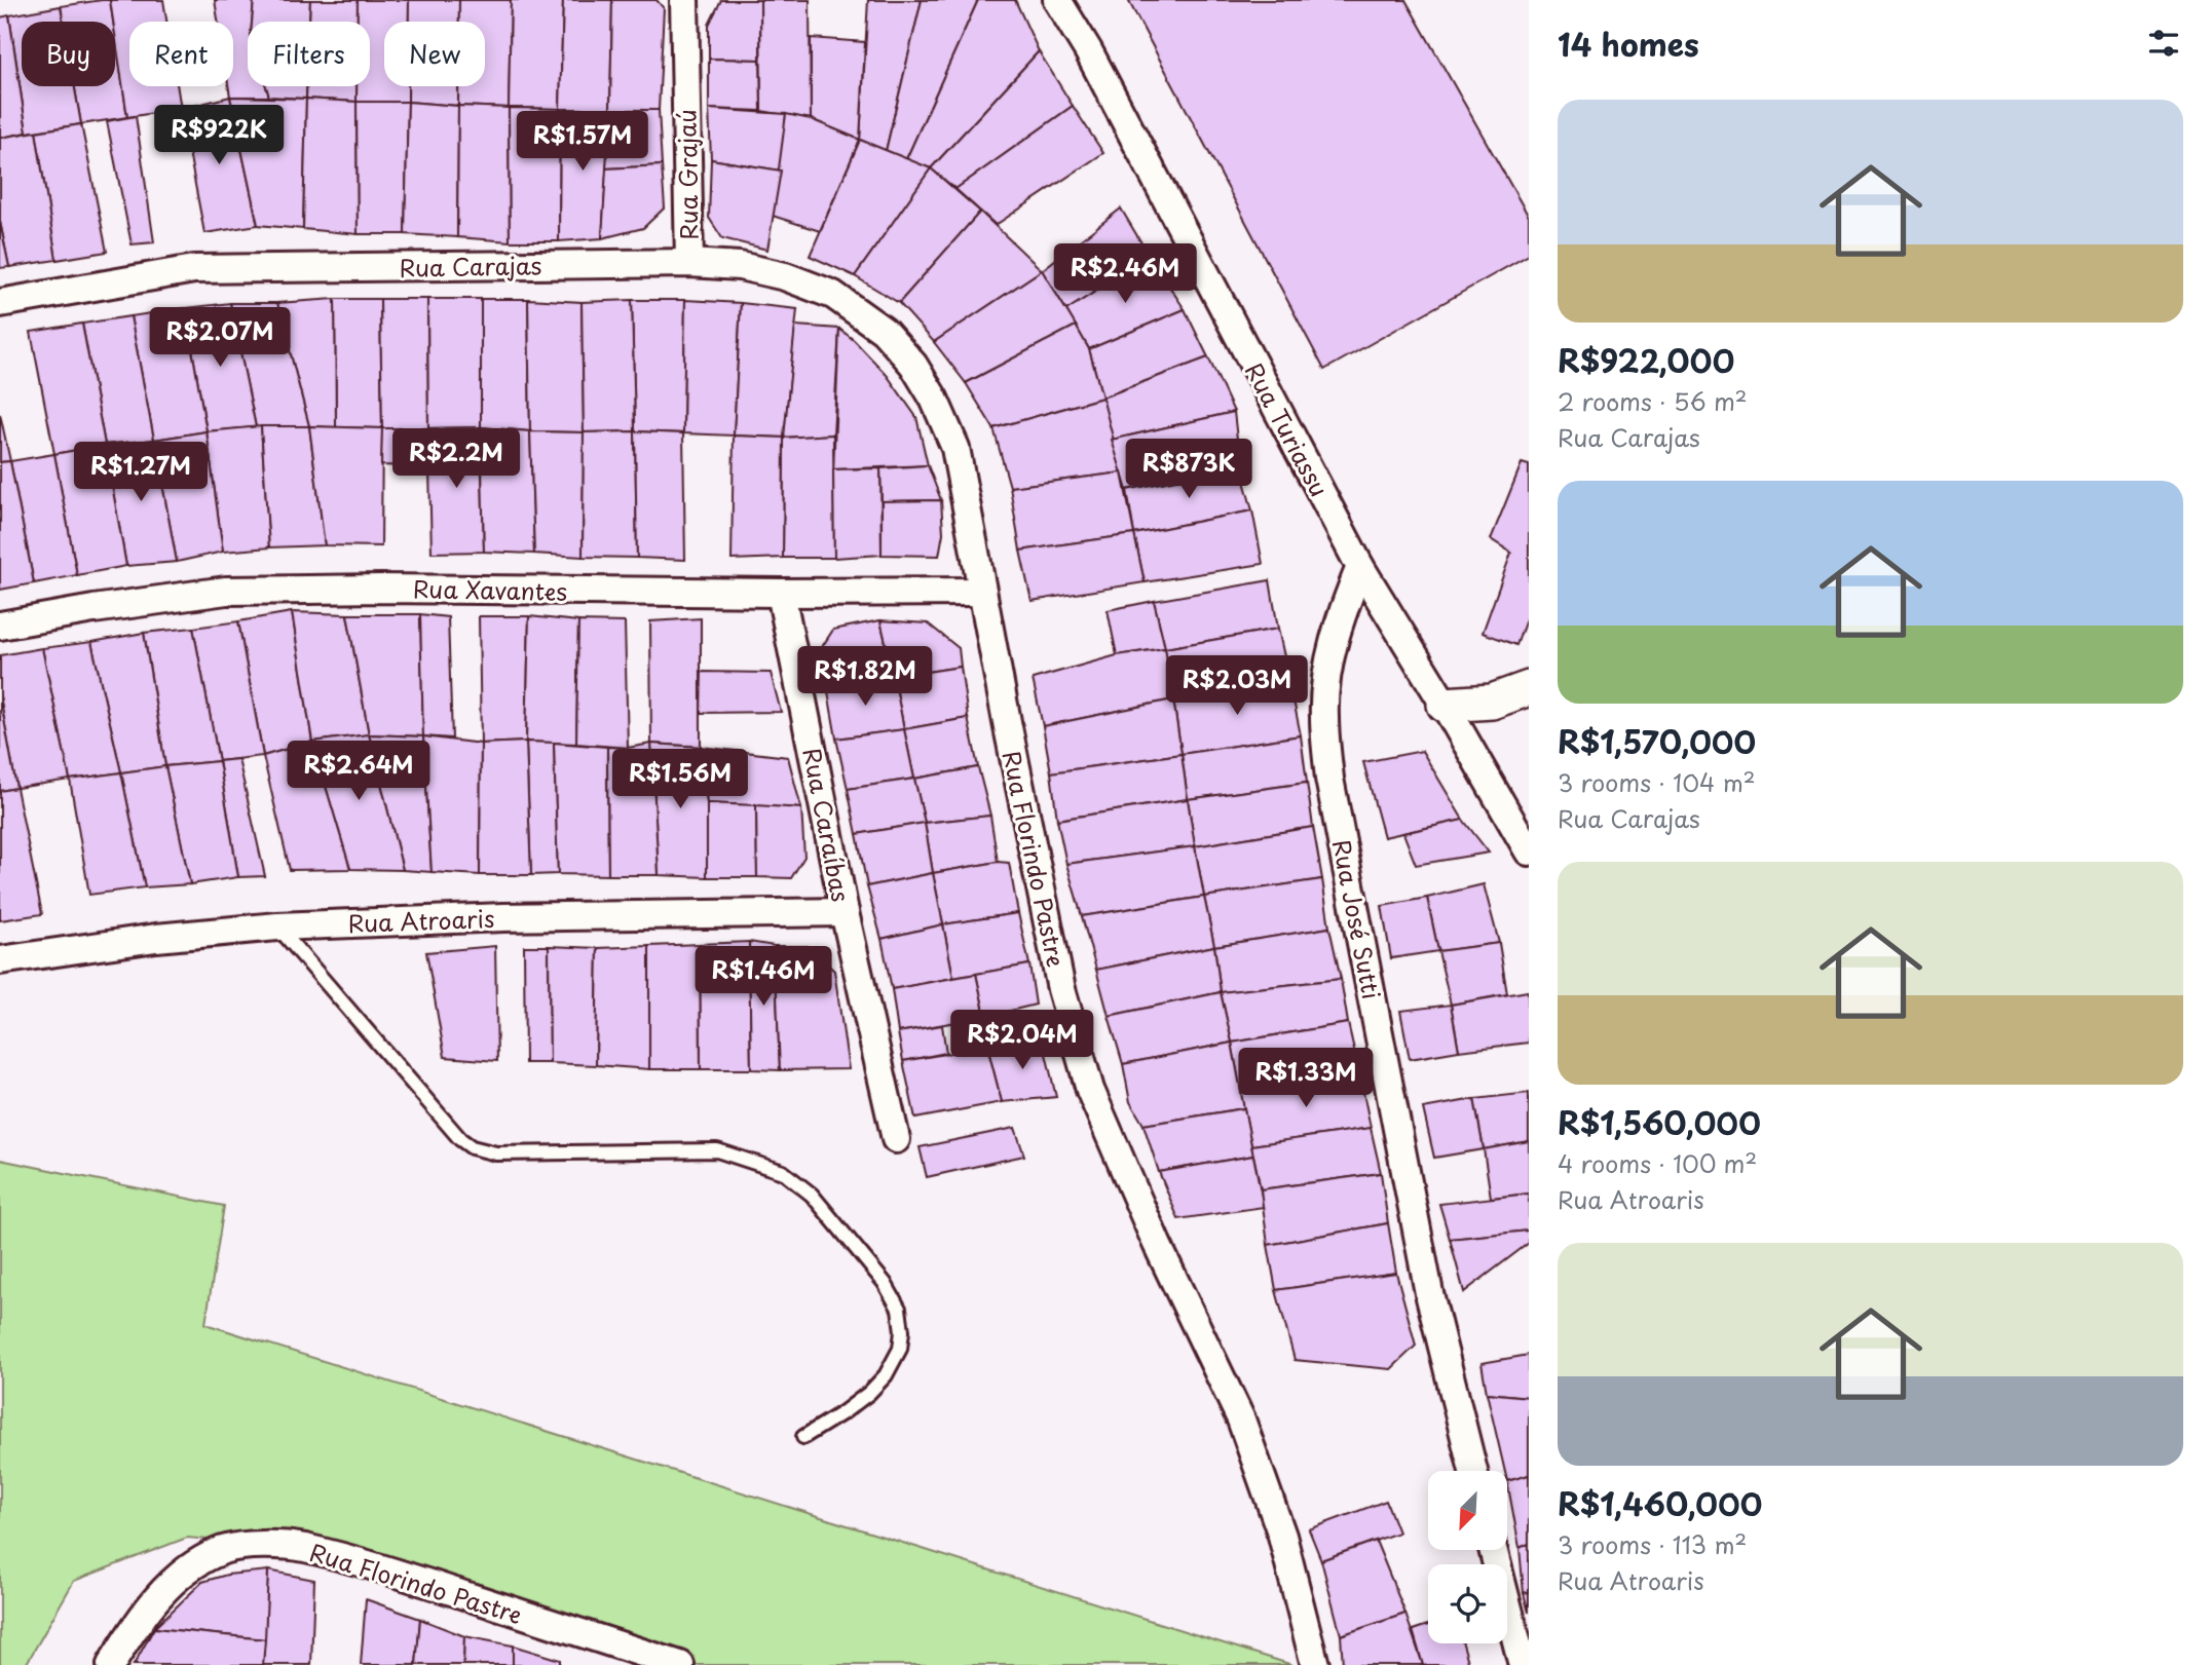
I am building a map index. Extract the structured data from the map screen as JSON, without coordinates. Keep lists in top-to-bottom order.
{
  "streets": {
    "street": [
      "Rua Grajaú",
      "Rua Carajas",
      "Rua Turiassu",
      "Rua Xavantes",
      "Rua Caraíbas",
      "Rua Florindo Pastre",
      "Rua José Sutti",
      "Rua Atroaris"
    ]
  },
  "crossings": [
    ["Rua Grajaú", "Rua Carajas"],
    ["Rua Carajas", "Rua Florindo Pastre"],
    ["Rua Turiassu", "Rua José Sutti"],
    ["Rua Xavantes", "Rua Caraíbas"],
    ["Rua Xavantes", "Rua Florindo Pastre"],
    ["Rua Caraíbas", "Rua Atroaris"]
  ],
  "north": "bottom left",
  "page": {
    "heading": "14 homes",
    "chip": [
      "Buy",
      "Rent",
      "Filters",
      "New"
    ],
    "list": [
      {
        "name": "R$922,000",
        "note": "2 rooms · 56 m² · Rua Carajas"
      },
      {
        "name": "R$1,570,000",
        "note": "3 rooms · 104 m² · Rua Carajas"
      },
      {
        "name": "R$1,560,000",
        "note": "4 rooms · 100 m² · Rua Atroaris"
      },
      {
        "name": "R$1,460,000",
        "note": "3 rooms · 113 m² · Rua Atroaris"
      }
    ],
    "price": [
      "R$922K",
      "R$1.57M",
      "R$2.46M",
      "R$2.07M",
      "R$2.2M",
      "R$873K",
      "R$1.27M",
      "R$1.82M",
      "R$2.03M",
      "R$2.64M",
      "R$1.56M",
      "R$1.46M",
      "R$2.04M",
      "R$1.33M"
    ]
  }
}
